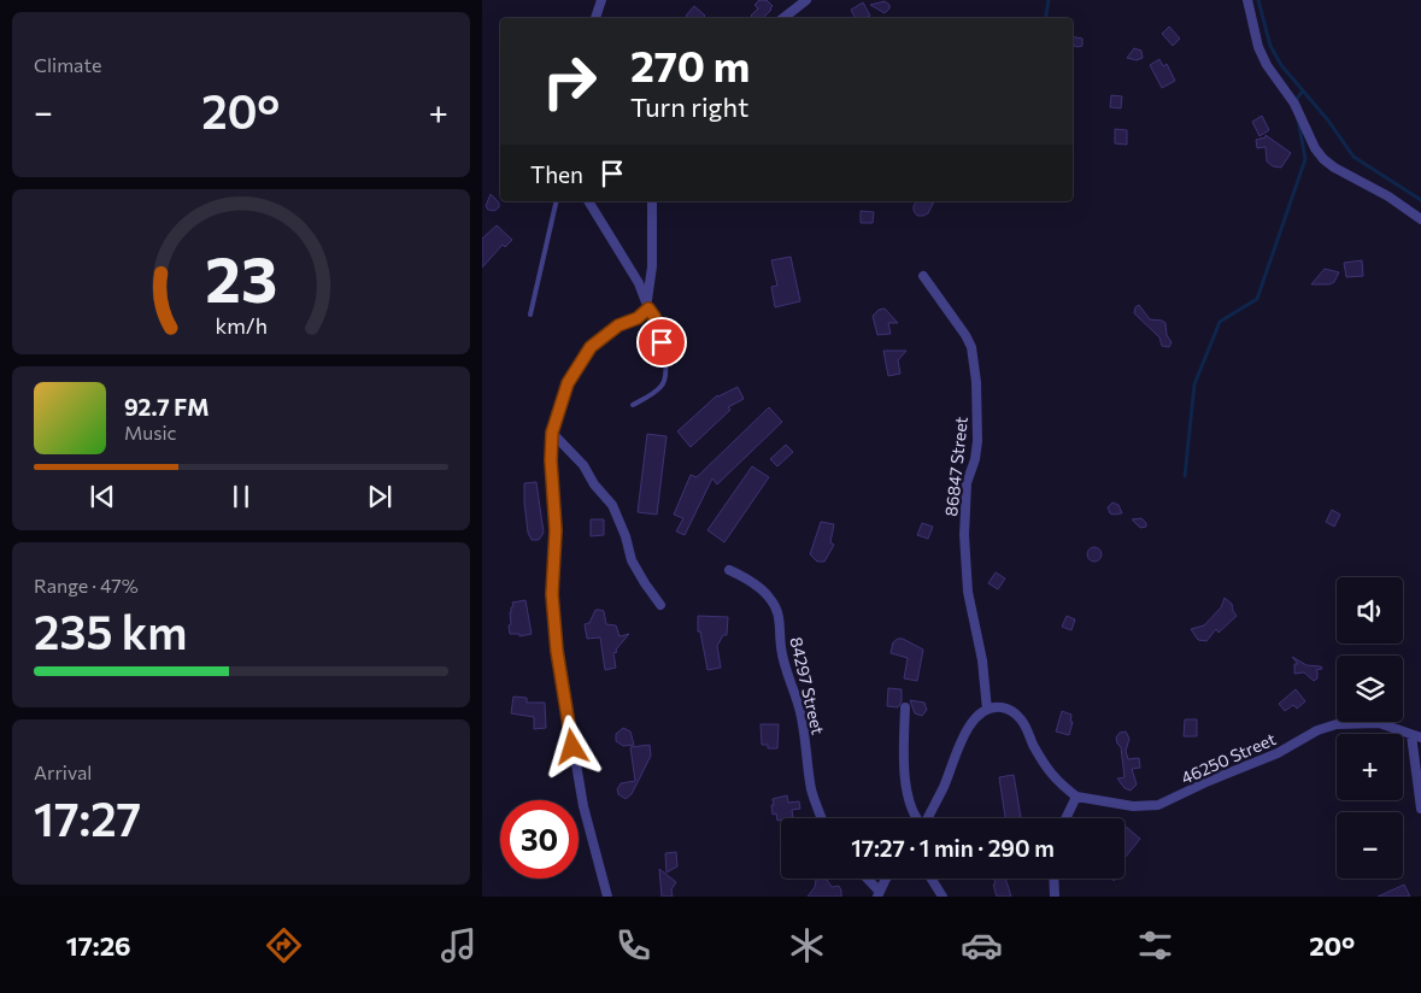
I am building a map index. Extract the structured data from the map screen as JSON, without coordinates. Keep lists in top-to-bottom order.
{
  "streets": {
    "street": ["86847 Street", "84297 Street", "46250 Street"]
  },
  "page": {
    "tile": [
      "Climate",
      ["Range · 47%", "235 km"],
      ["Arrival", "17:27"]
    ],
    "turn": ["270 m", "Turn right"],
    "heat": ["−", "20°", "+"],
    "then": "Then",
    "song": ["92.7 FM", "Music"],
    "map_buttons": ["+", "−"],
    "limit": "30",
    "trip": "17:27 · 1 min · 290 m",
    "tabs": ["17:26", "20°"],
    "gauge": ["23", "km/h"]
  }
}
